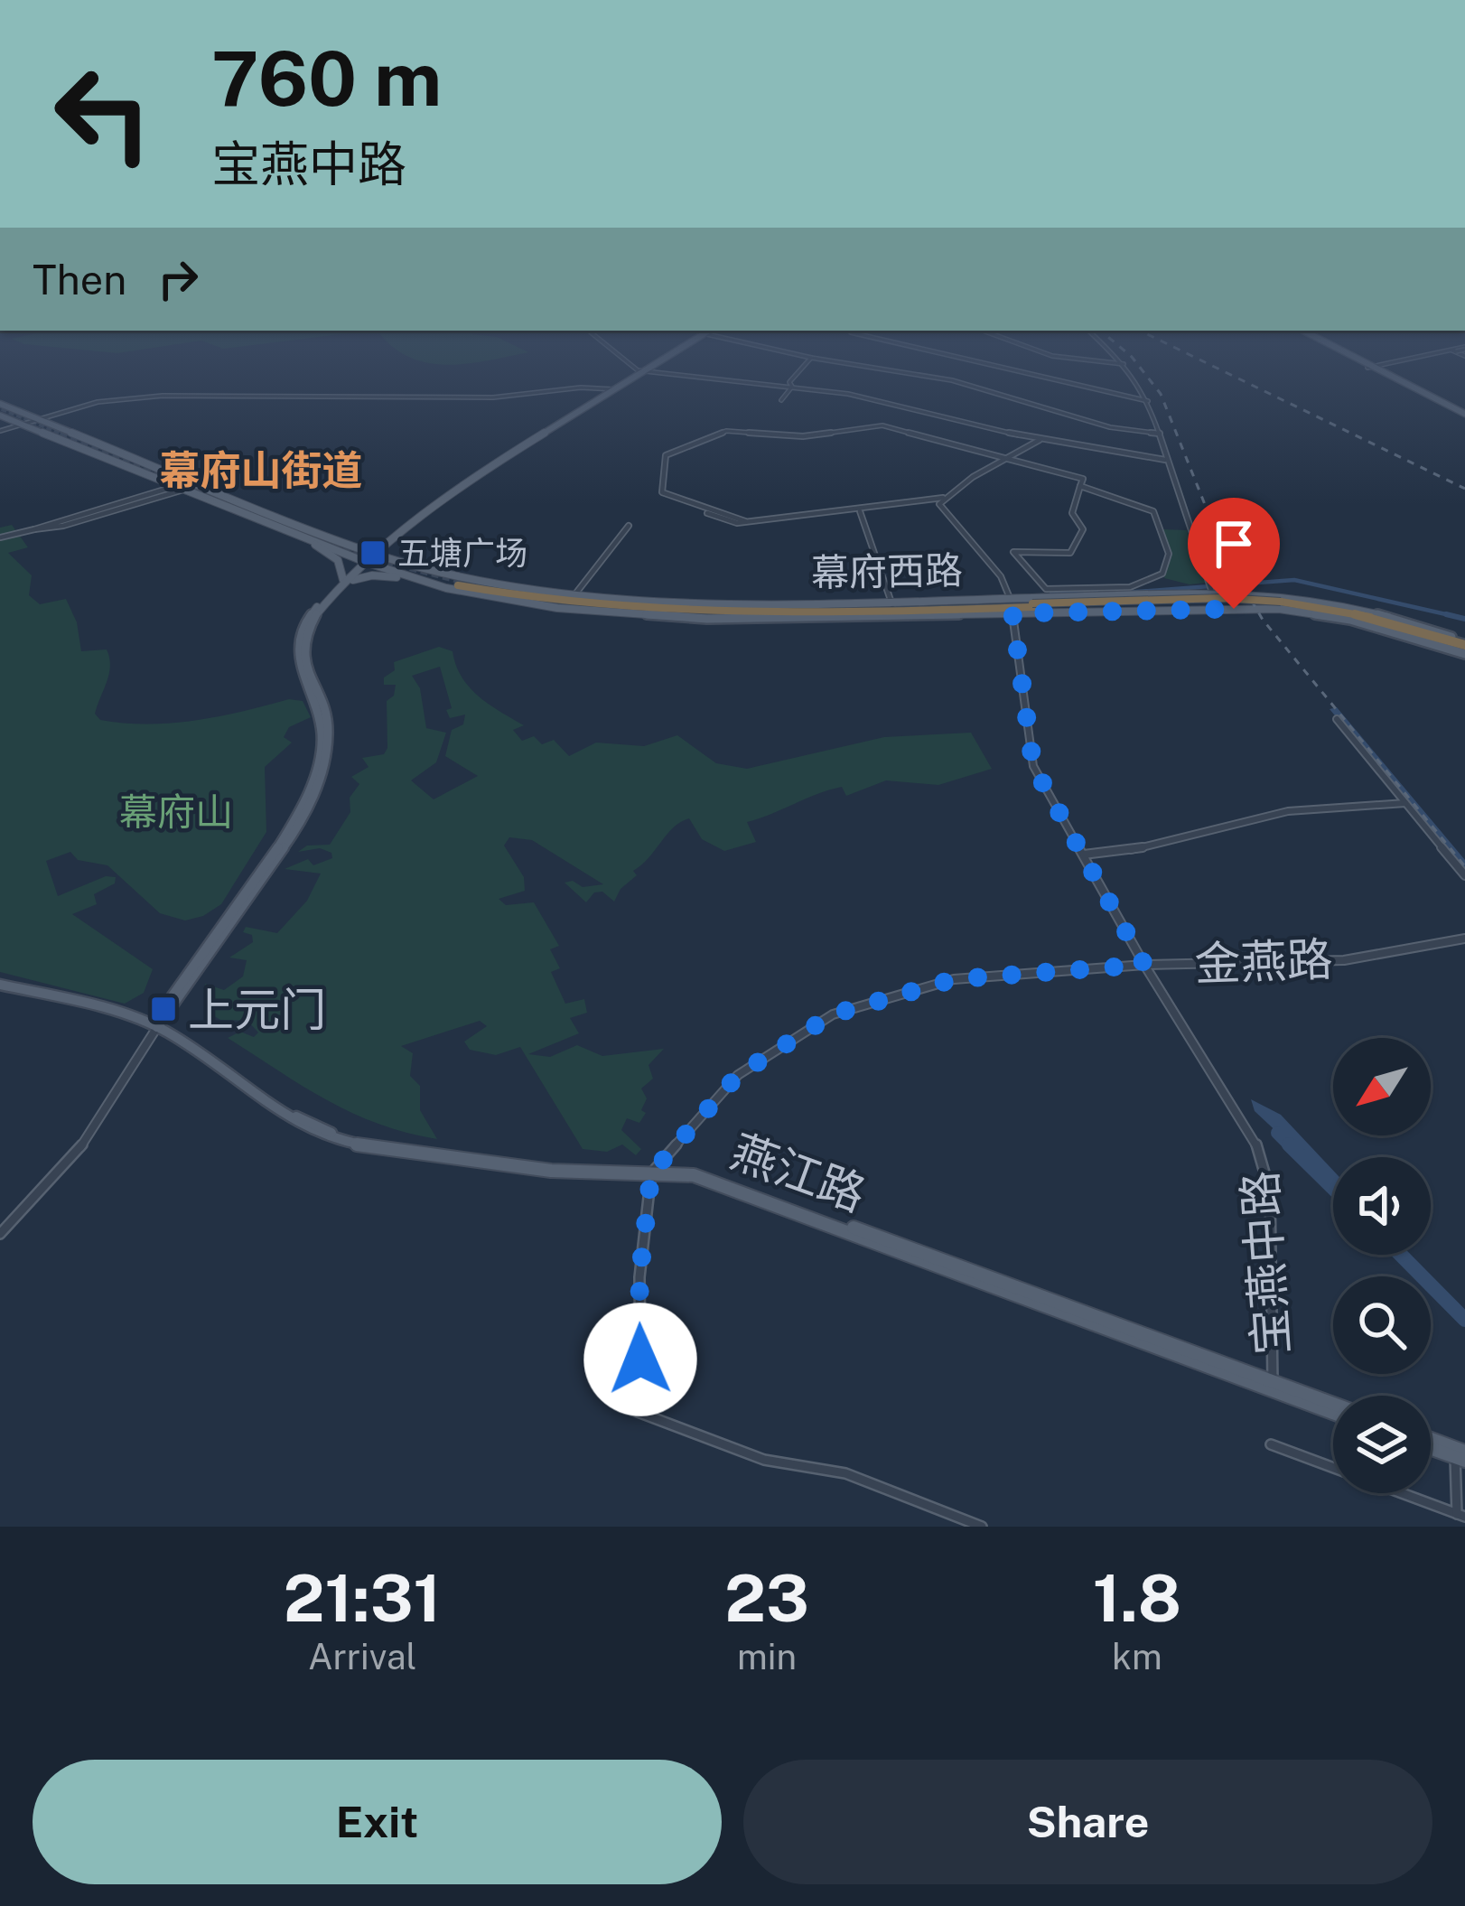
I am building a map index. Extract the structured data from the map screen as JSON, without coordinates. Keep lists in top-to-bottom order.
{
  "streets": {
    "highway": ["幕府西路"],
    "main road": ["燕江路"],
    "street": ["金燕路", "宝燕中路"]
  },
  "crossings": [
    ["幕府西路", "宝燕中路"],
    ["金燕路", "燕江路"],
    ["金燕路", "宝燕中路"],
    ["燕江路", "宝燕中路"]
  ],
  "districts": ["幕府山街道"],
  "parks": ["幕府山"],
  "places": {
    "transit": ["五塘广场", "上元门"]
  },
  "north": "bottom left",
  "page": {
    "turn": ["760 m", "宝燕中路"],
    "then": "Then",
    "eta": [
      "21:31",
      "Arrival",
      "23",
      "min",
      "1.8",
      "km"
    ],
    "buttons": ["Exit", "Share"]
  }
}
